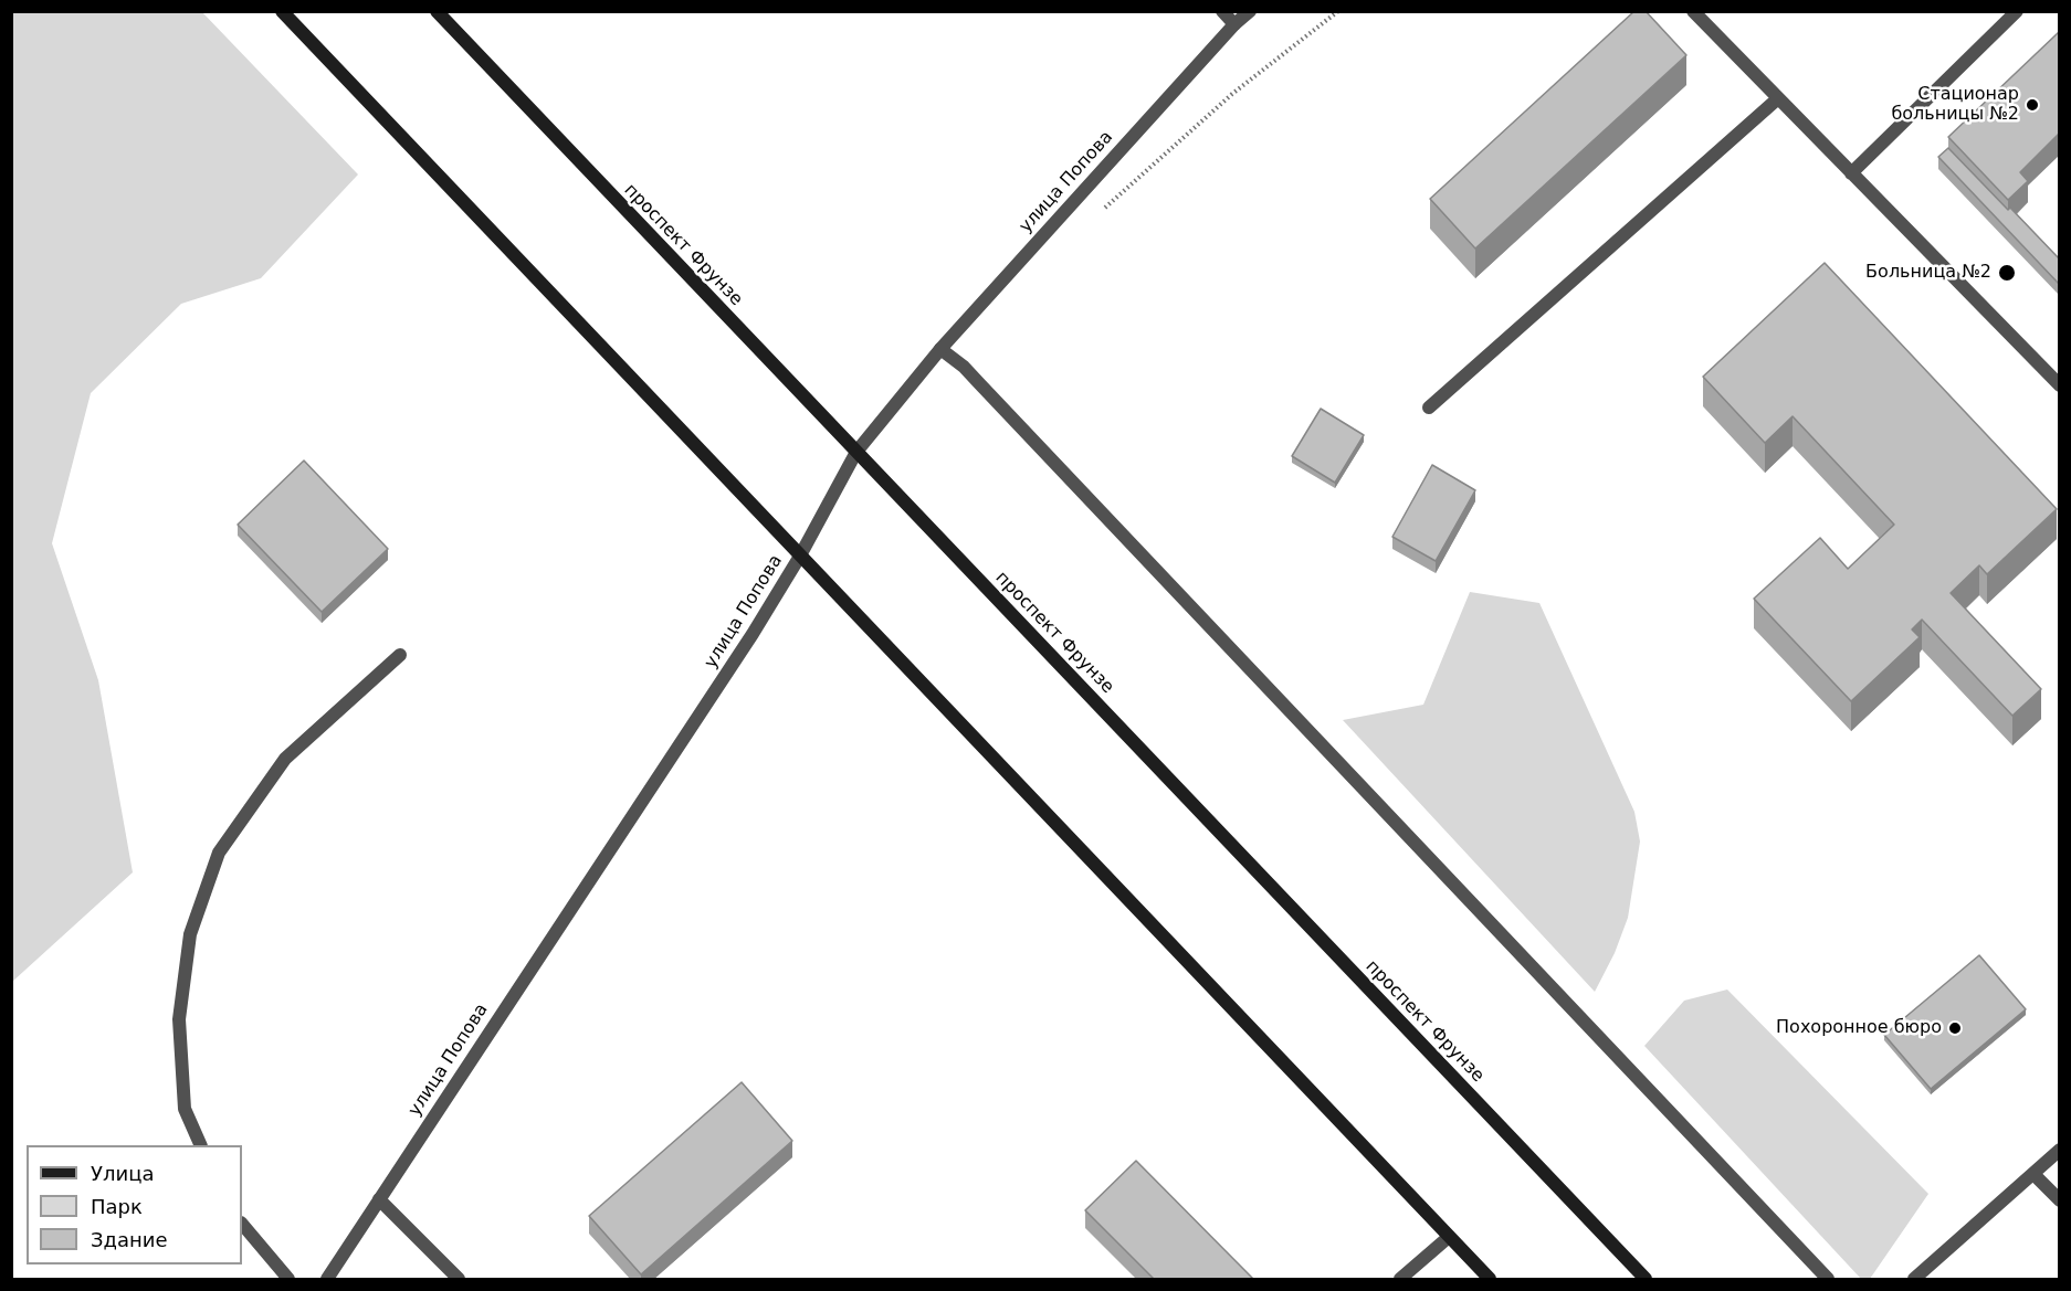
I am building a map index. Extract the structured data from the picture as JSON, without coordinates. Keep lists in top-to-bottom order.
{
  "streets": {
    "main road": ["проспект Фрунзе"],
    "street": ["улица Попова"]
  },
  "crossings": [
    ["улица Попова", "проспект Фрунзе"]
  ],
  "places": ["Стационар больницы №2", "Больница №2", "Похоронное бюро"],
  "legend": ["Улица", "Парк", "Здание"]
}
